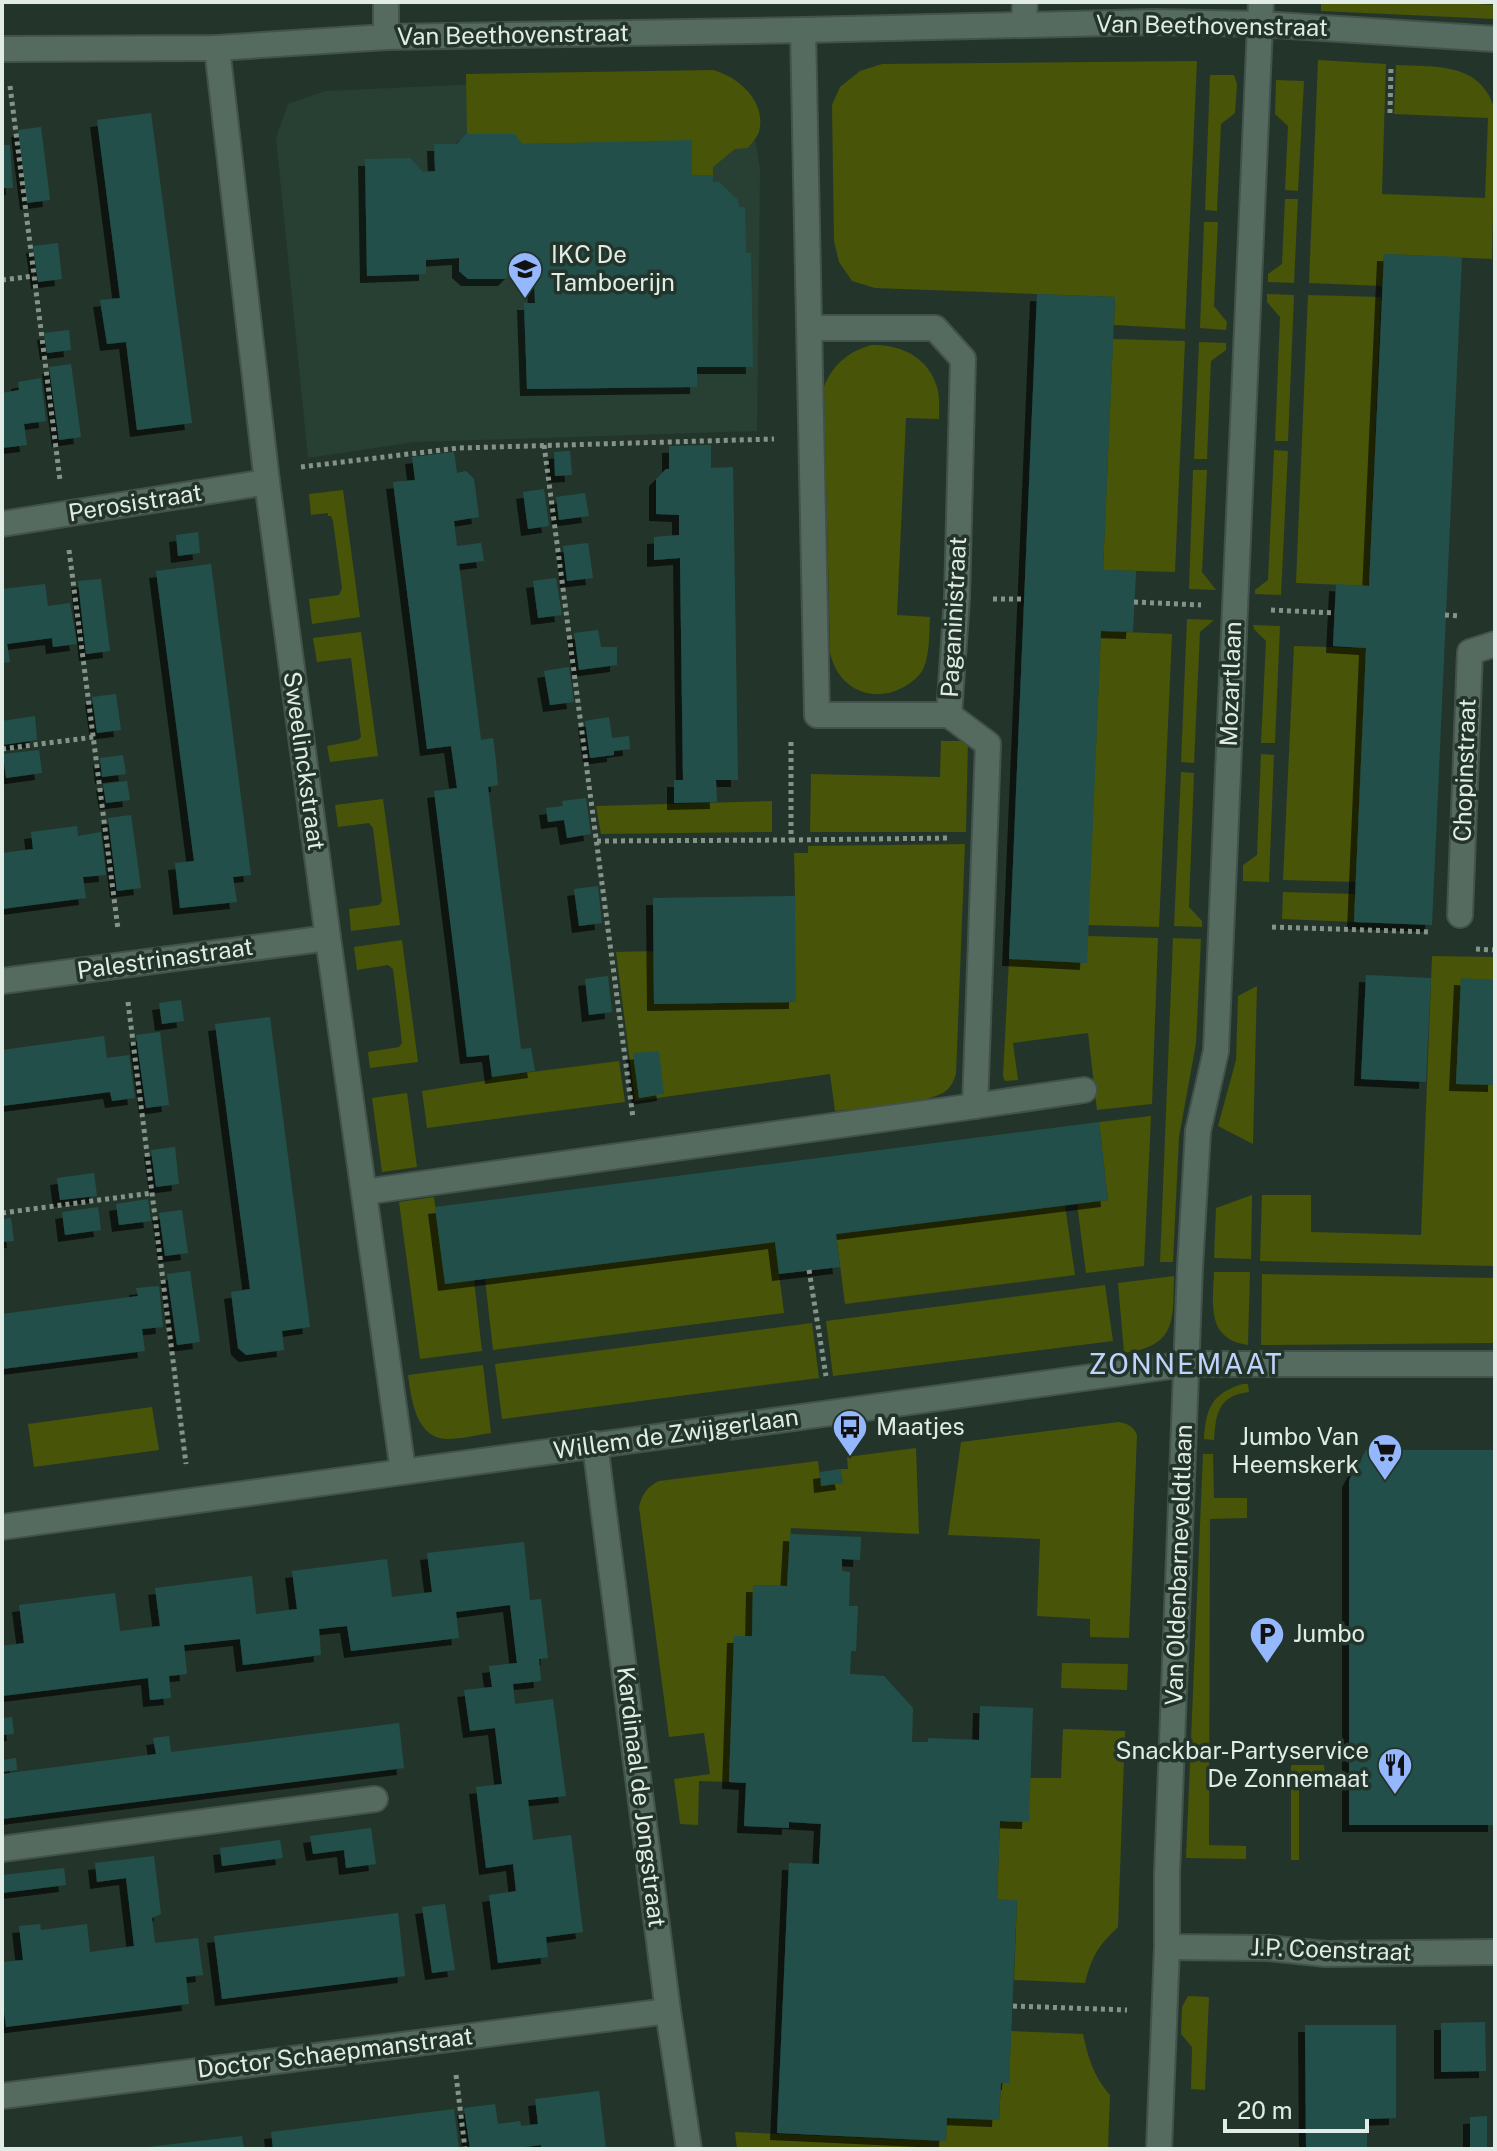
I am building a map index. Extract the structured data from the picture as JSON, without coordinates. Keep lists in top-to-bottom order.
{
  "streets": {
    "street": [
      "Van Beethovenstraat",
      "Perosistraat",
      "Paganinistraat",
      "Mozartlaan",
      "Sweelinckstraat",
      "Chopinstraat",
      "Palestrinastraat",
      "Willem de Zwijgerlaan",
      "Van Oldenbarneveldtlaan",
      "Kardinaal de Jongstraat",
      "J.P. Coenstraat",
      "Doctor Schaepmanstraat"
    ]
  },
  "crossings": [
    ["Van Beethovenstraat", "Mozartlaan"],
    ["Van Beethovenstraat", "Sweelinckstraat"],
    ["Perosistraat", "Sweelinckstraat"],
    ["Mozartlaan", "Willem de Zwijgerlaan"],
    ["Mozartlaan", "Van Oldenbarneveldtlaan"],
    ["Sweelinckstraat", "Palestrinastraat"],
    ["Sweelinckstraat", "Willem de Zwijgerlaan"],
    ["Willem de Zwijgerlaan", "Van Oldenbarneveldtlaan"],
    ["Willem de Zwijgerlaan", "Kardinaal de Jongstraat"],
    ["Van Oldenbarneveldtlaan", "J.P. Coenstraat"],
    ["Kardinaal de Jongstraat", "Doctor Schaepmanstraat"]
  ],
  "districts": ["ZONNEMAAT"],
  "places": {
    "school or university": ["IKC De Tamboerijn"],
    "bus stop": ["Maatjes"],
    "supermarket": ["Jumbo Van Heemskerk"],
    "parking": ["Jumbo"],
    "restaurant": ["Snackbar-Partyservice De Zonnemaat"]
  },
  "scale_bar": "20 m"
}
